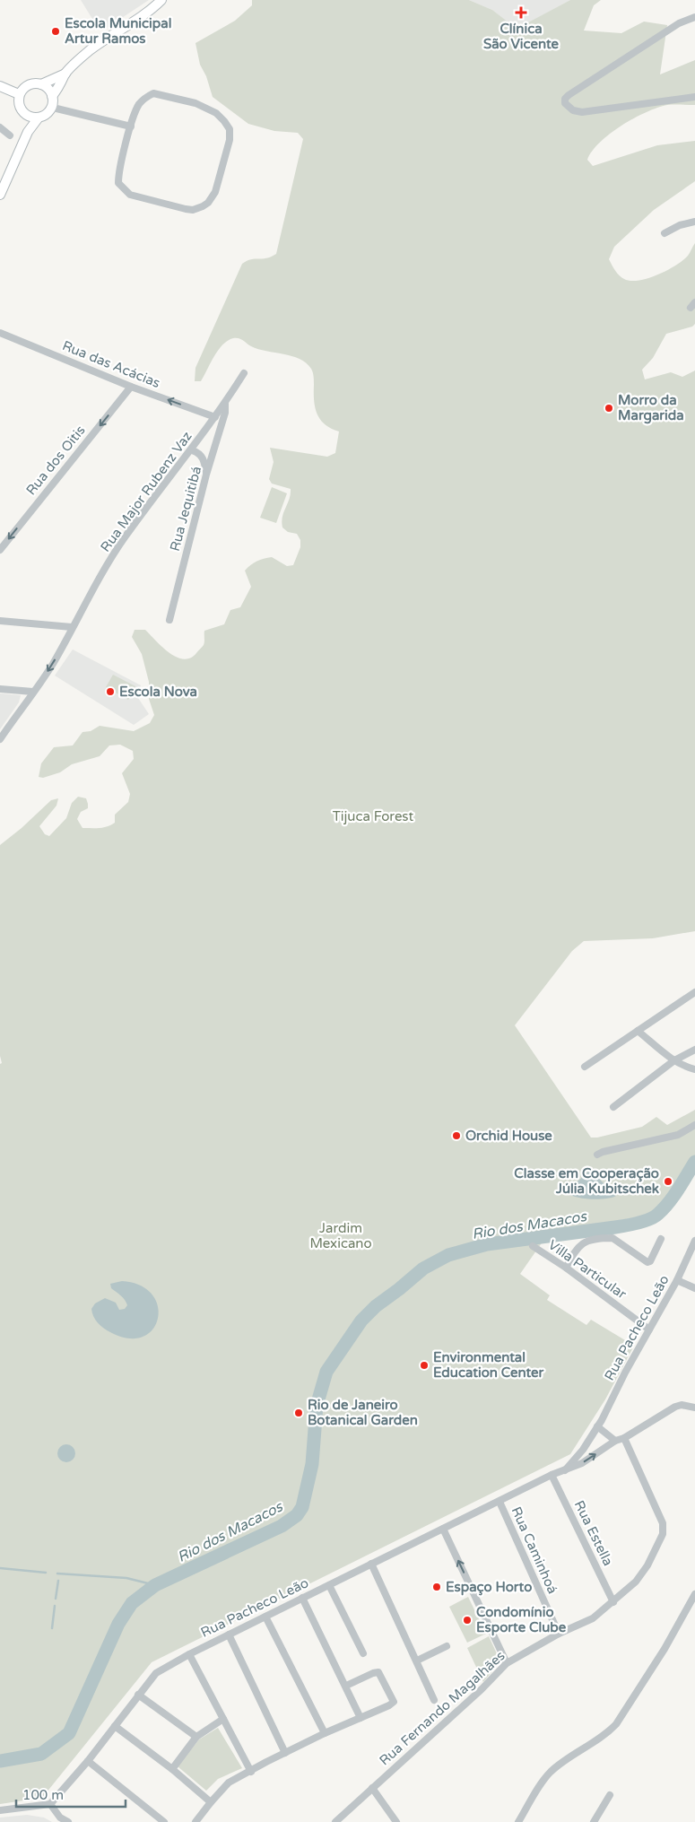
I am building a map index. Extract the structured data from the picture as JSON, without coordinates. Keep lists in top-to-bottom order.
{
  "streets": {
    "street": [
      "Rua das Acácias",
      "Rua dos Oitis",
      "Rua Major Rubenz Vaz",
      "Rua Jequitibá",
      "Villa Particular",
      "Rua Pacheco Leão",
      "Rua Estella",
      "Rua Caminhoá",
      "Rua Fernando Magalhães"
    ]
  },
  "crossings": [
    ["Rua das Acácias", "Rua dos Oitis"],
    ["Rua das Acácias", "Rua Major Rubenz Vaz"],
    ["Rua Major Rubenz Vaz", "Rua Jequitibá"],
    ["Villa Particular", "Rua Pacheco Leão"],
    ["Rua Pacheco Leão", "Rua Estella"],
    ["Rua Pacheco Leão", "Rua Caminhoá"],
    ["Rua Pacheco Leão", "Rua Fernando Magalhães"],
    ["Rua Estella", "Rua Fernando Magalhães"],
    ["Rua Caminhoá", "Rua Fernando Magalhães"]
  ],
  "one_way": ["Rua das Acácias", "Rua dos Oitis"],
  "water": ["Rio dos Macacos"],
  "parks": ["Tijuca Forest", "Jardim Mexicano"],
  "places": {
    "health": ["Clínica São Vicente"],
    "other": [
      "Escola Municipal Artur Ramos",
      "Morro da Margarida",
      "Escola Nova",
      "Orchid House",
      "Classe em Cooperação Júlia Kubitschek",
      "Environmental Education Center",
      "Rio de Janeiro Botanical Garden",
      "Espaço Horto",
      "Condomínio Esporte Clube"
    ]
  },
  "scale_bar": "100 m"
}
